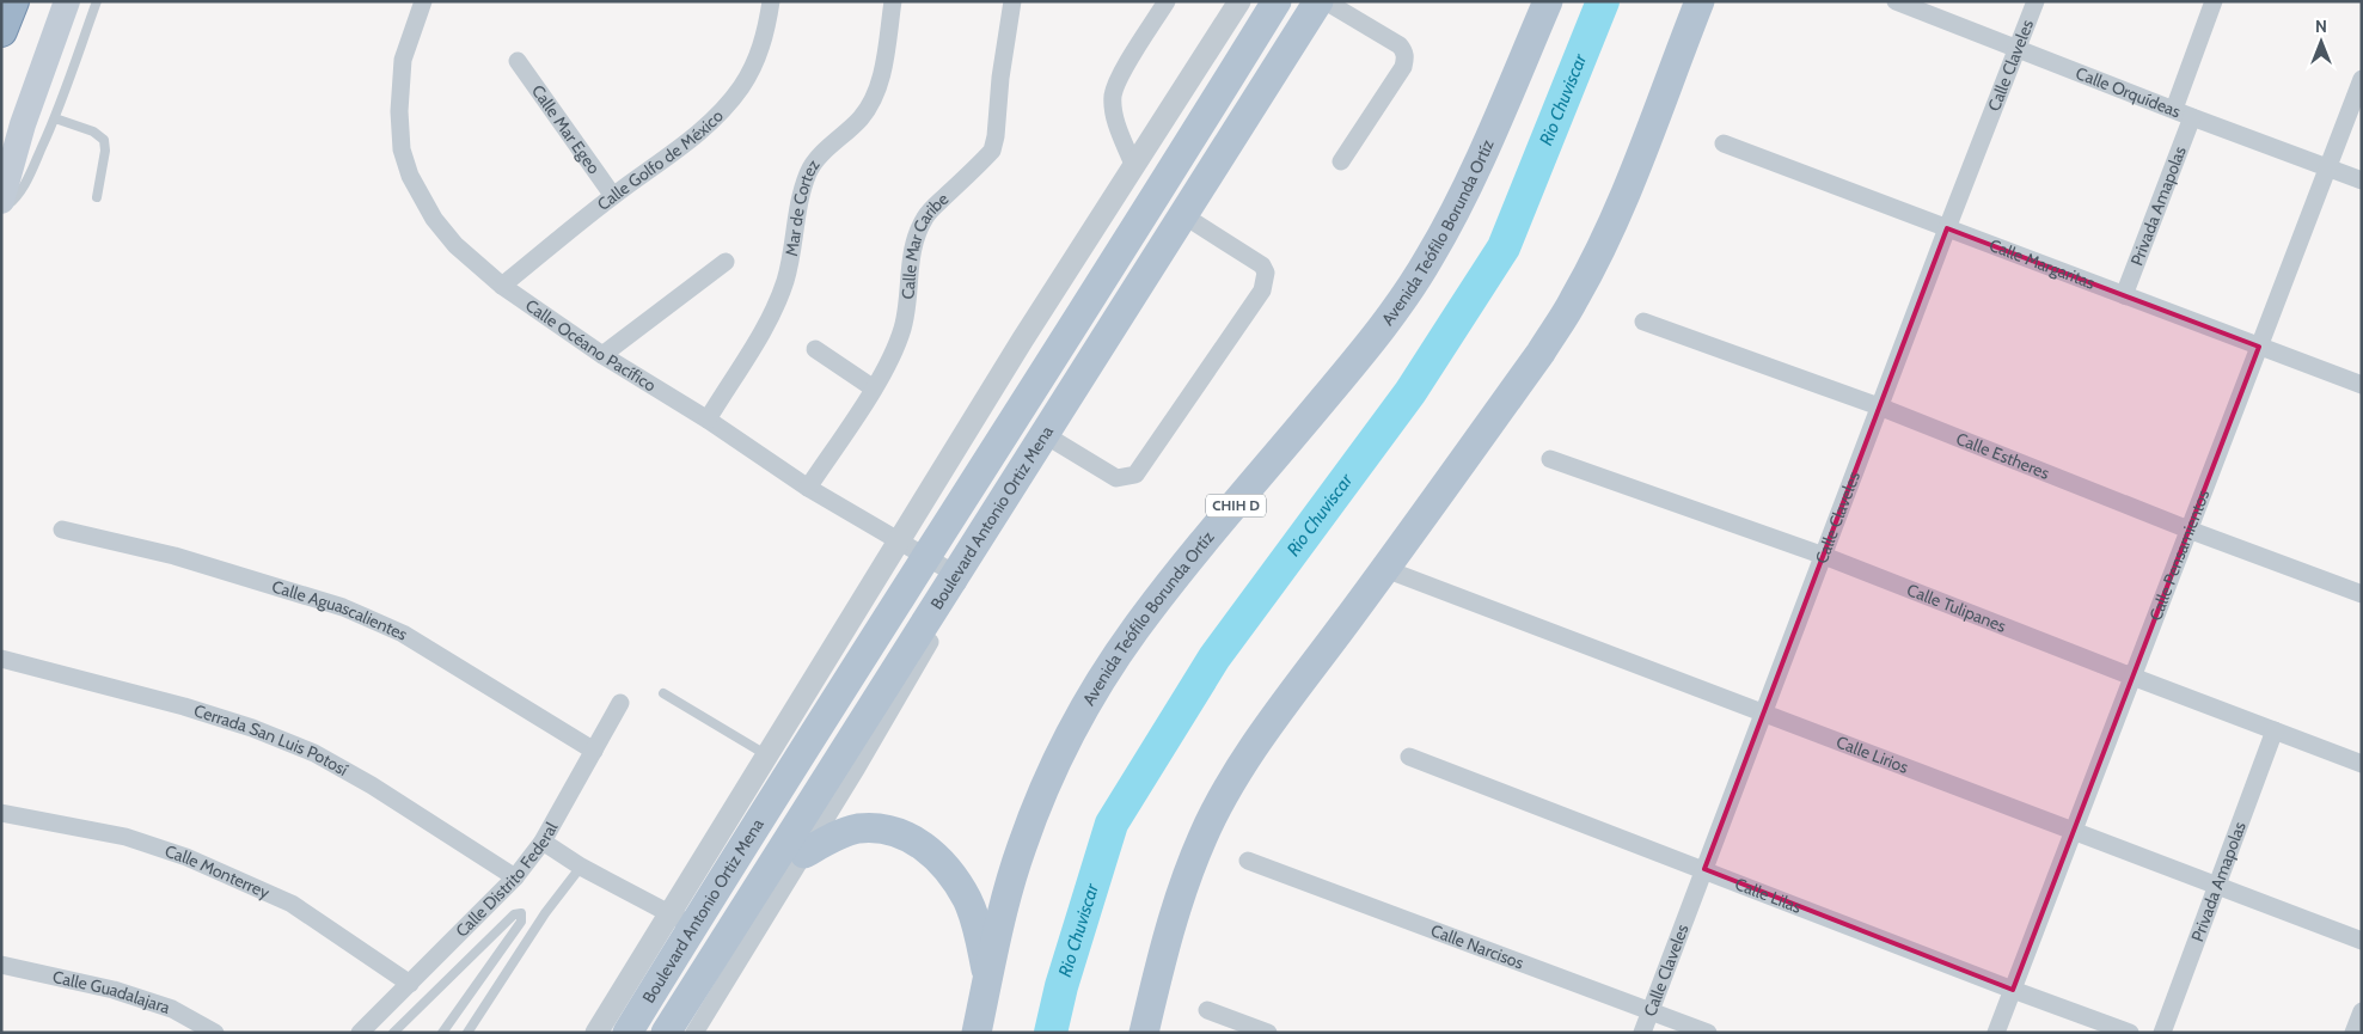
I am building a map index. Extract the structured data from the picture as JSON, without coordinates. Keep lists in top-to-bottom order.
{
  "streets": {
    "main road": ["Avenida Teófilo Borunda Ortíz", "CHIH D", "Boulevard Antonio Ortiz Mena"],
    "street": [
      "Calle Claveles",
      "Calle Orquídeas",
      "Calle Mar Egeo",
      "Calle Golfo de México",
      "Privada Amapolas",
      "Mar de Cortez",
      "Calle Mar Caribe",
      "Calle Margaritas",
      "Calle Océano Pacífico",
      "Calle Estheres",
      "Calle Pensamientos",
      "Calle Tulipanes",
      "Calle Aguascalientes",
      "Cerrada San Luis Potosí",
      "Calle Lirios",
      "Calle Monterrey",
      "Calle Distrito Federal",
      "Calle Lilas",
      "Calle Narcisos",
      "Calle Guadalajara"
    ]
  },
  "crossings": [
    ["Calle Claveles", "Calle Orquídeas"],
    ["Calle Claveles", "Calle Margaritas"],
    ["Calle Claveles", "Calle Estheres"],
    ["Calle Claveles", "Calle Tulipanes"],
    ["Calle Claveles", "Calle Lirios"],
    ["Calle Claveles", "Calle Lilas"],
    ["Calle Claveles", "Calle Narcisos"],
    ["Calle Orquídeas", "Privada Amapolas"],
    ["Calle Orquídeas", "Calle Pensamientos"],
    ["Calle Mar Egeo", "Calle Golfo de México"],
    ["Calle Golfo de México", "Calle Océano Pacífico"],
    ["Privada Amapolas", "Calle Margaritas"],
    ["Privada Amapolas", "Calle Tulipanes"],
    ["Privada Amapolas", "Calle Lirios"],
    ["Mar de Cortez", "Calle Océano Pacífico"],
    ["Calle Mar Caribe", "Calle Océano Pacífico"],
    ["Calle Margaritas", "Calle Pensamientos"],
    ["Calle Océano Pacífico", "Boulevard Antonio Ortiz Mena"],
    ["Calle Estheres", "Calle Pensamientos"],
    ["Calle Pensamientos", "Calle Tulipanes"],
    ["Calle Pensamientos", "Calle Lirios"],
    ["Calle Pensamientos", "Calle Lilas"],
    ["Calle Aguascalientes", "Calle Distrito Federal"],
    ["Cerrada San Luis Potosí", "Calle Distrito Federal"],
    ["Calle Monterrey", "Calle Distrito Federal"]
  ],
  "water": ["Rio Chuviscar"],
  "north": "top"
}
